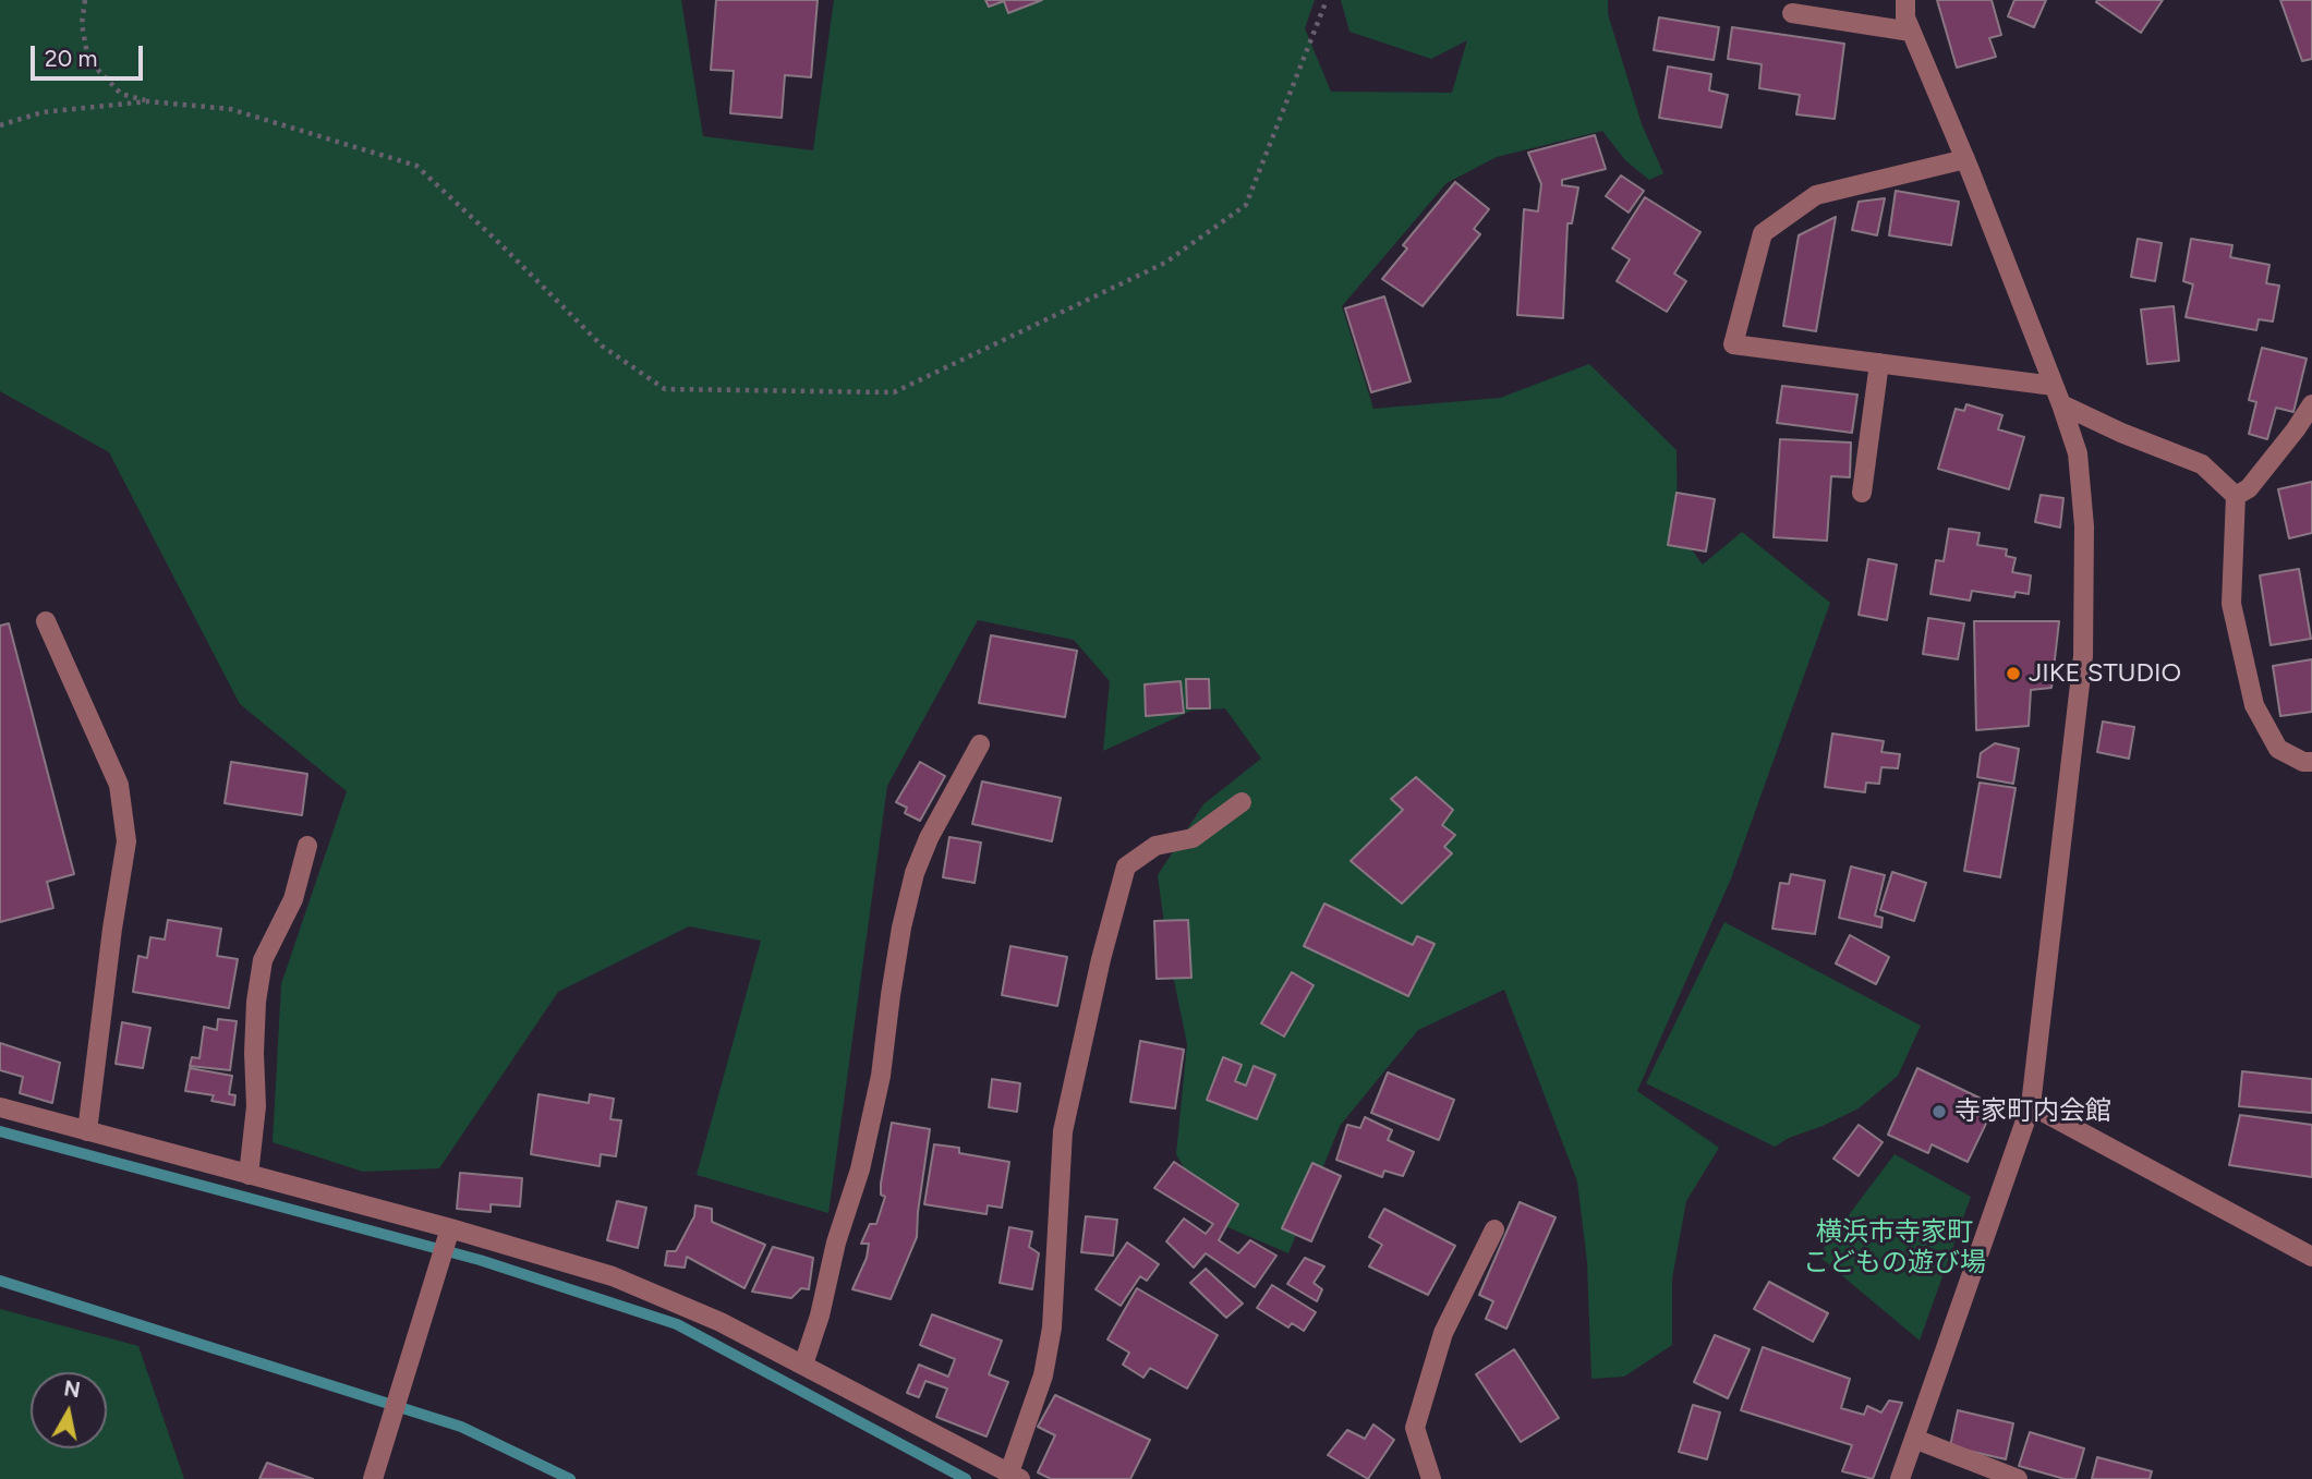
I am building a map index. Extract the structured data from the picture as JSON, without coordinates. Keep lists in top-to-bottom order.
{
  "parks": ["横浜市寺家町 こどもの遊び場"],
  "places": ["JIKE STUDIO", "寺家町内会館"],
  "scale_bar": "20 m",
  "north": "top"
}
